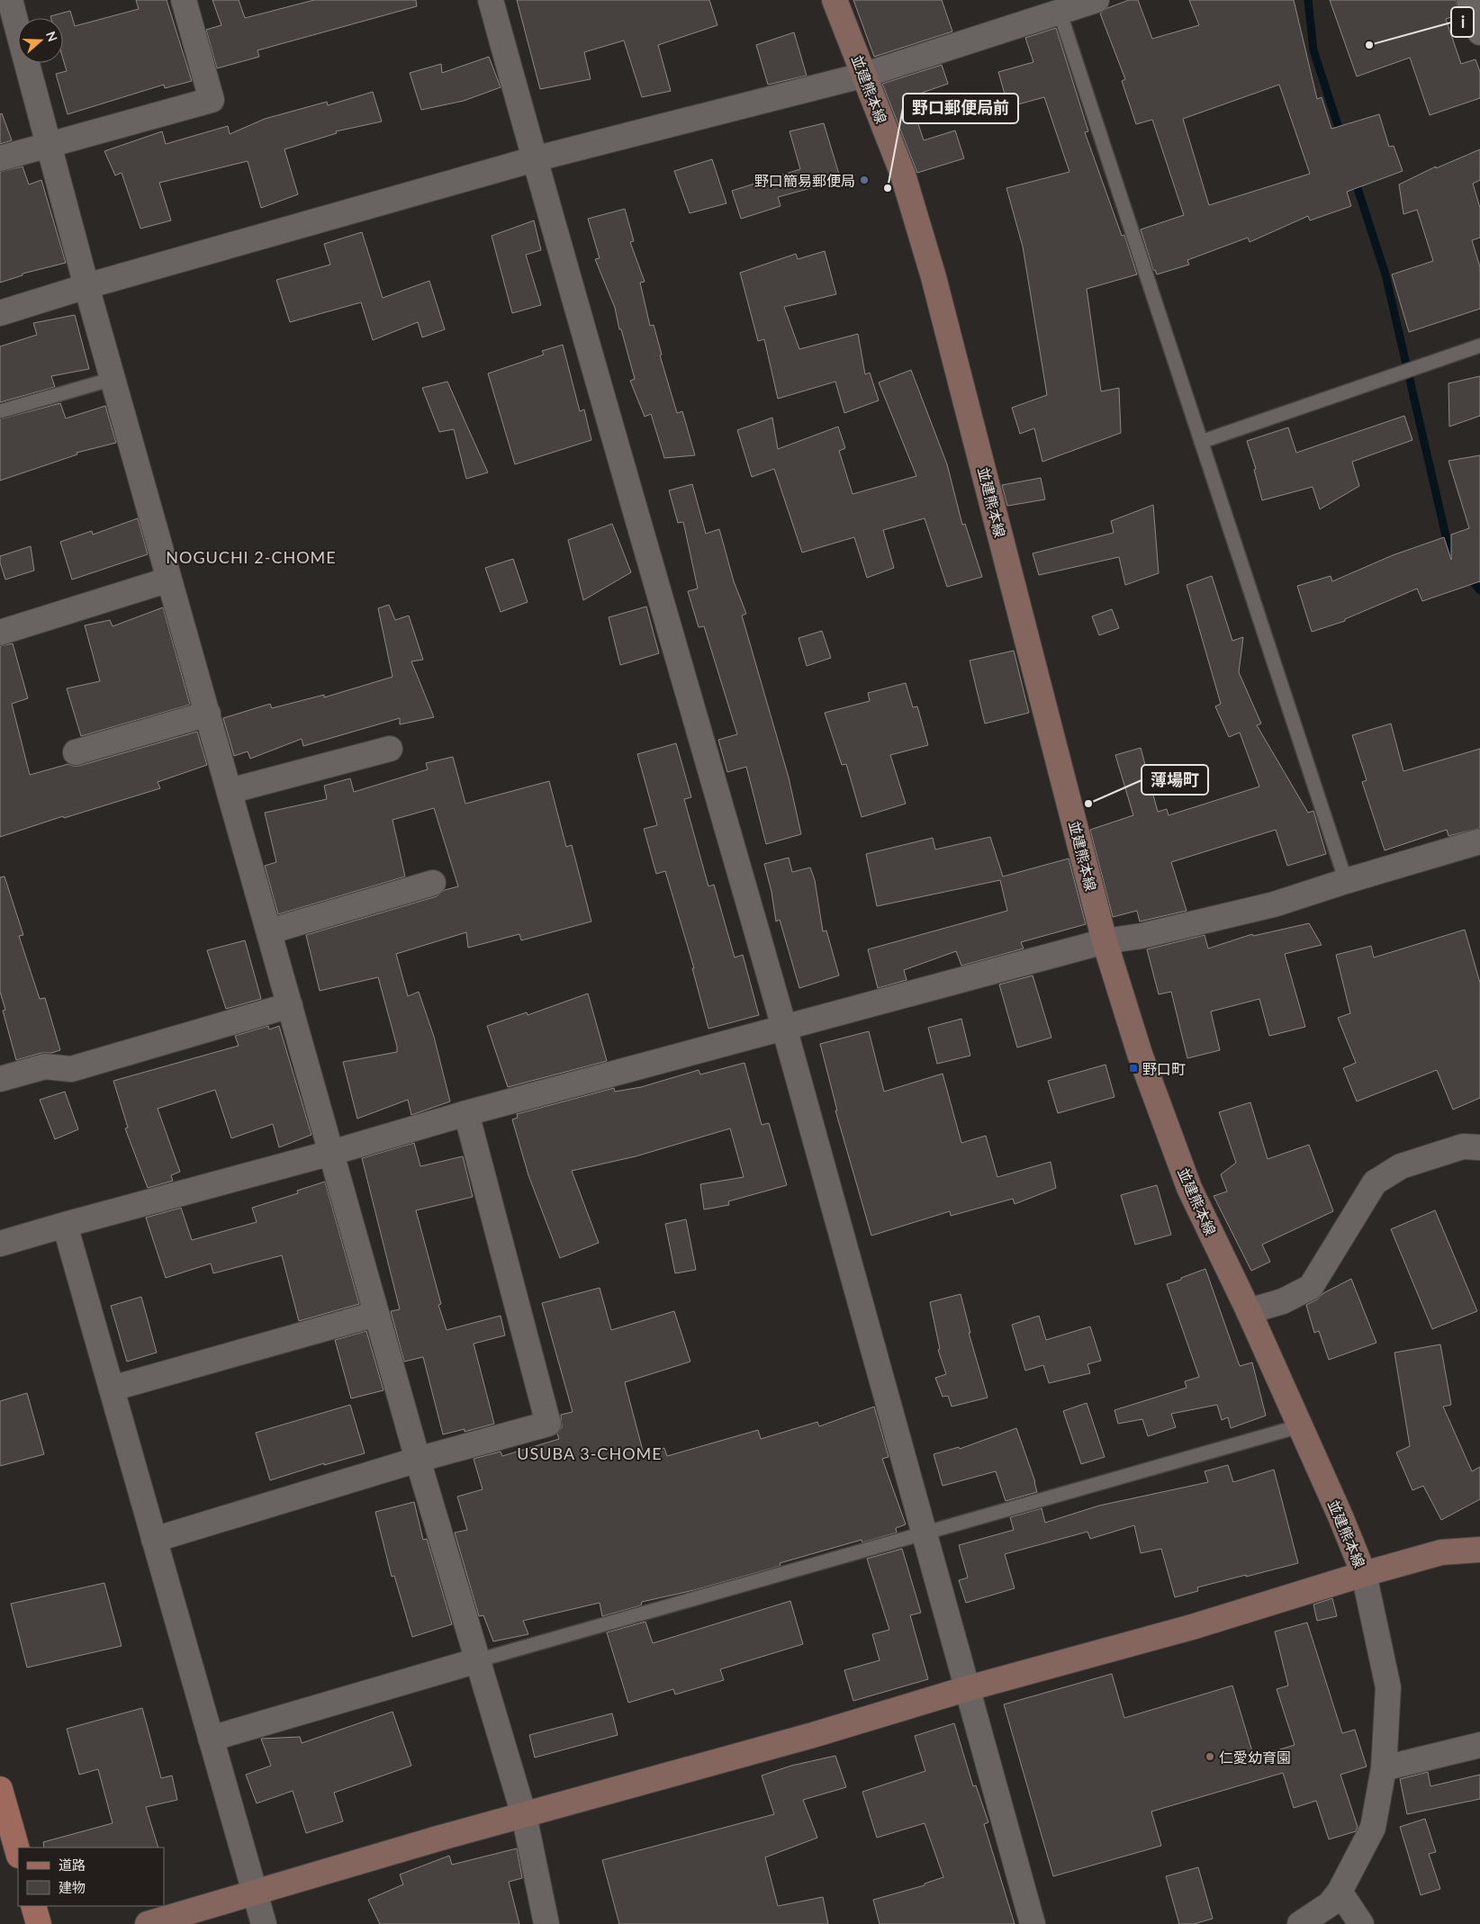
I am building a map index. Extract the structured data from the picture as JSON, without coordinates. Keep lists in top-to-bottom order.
{
  "streets": {
    "main road": ["並建熊本線"]
  },
  "districts": ["NOGUCHI 2-CHOME", "USUBA 3-CHOME"],
  "places": {
    "other": [
      "i",
      "野口簡易郵便局",
      "野口郵便局前",
      "薄場町",
      "仁愛幼育園"
    ],
    "transit": ["野口町"]
  },
  "legend": ["道路", "建物"],
  "north": "right"
}
